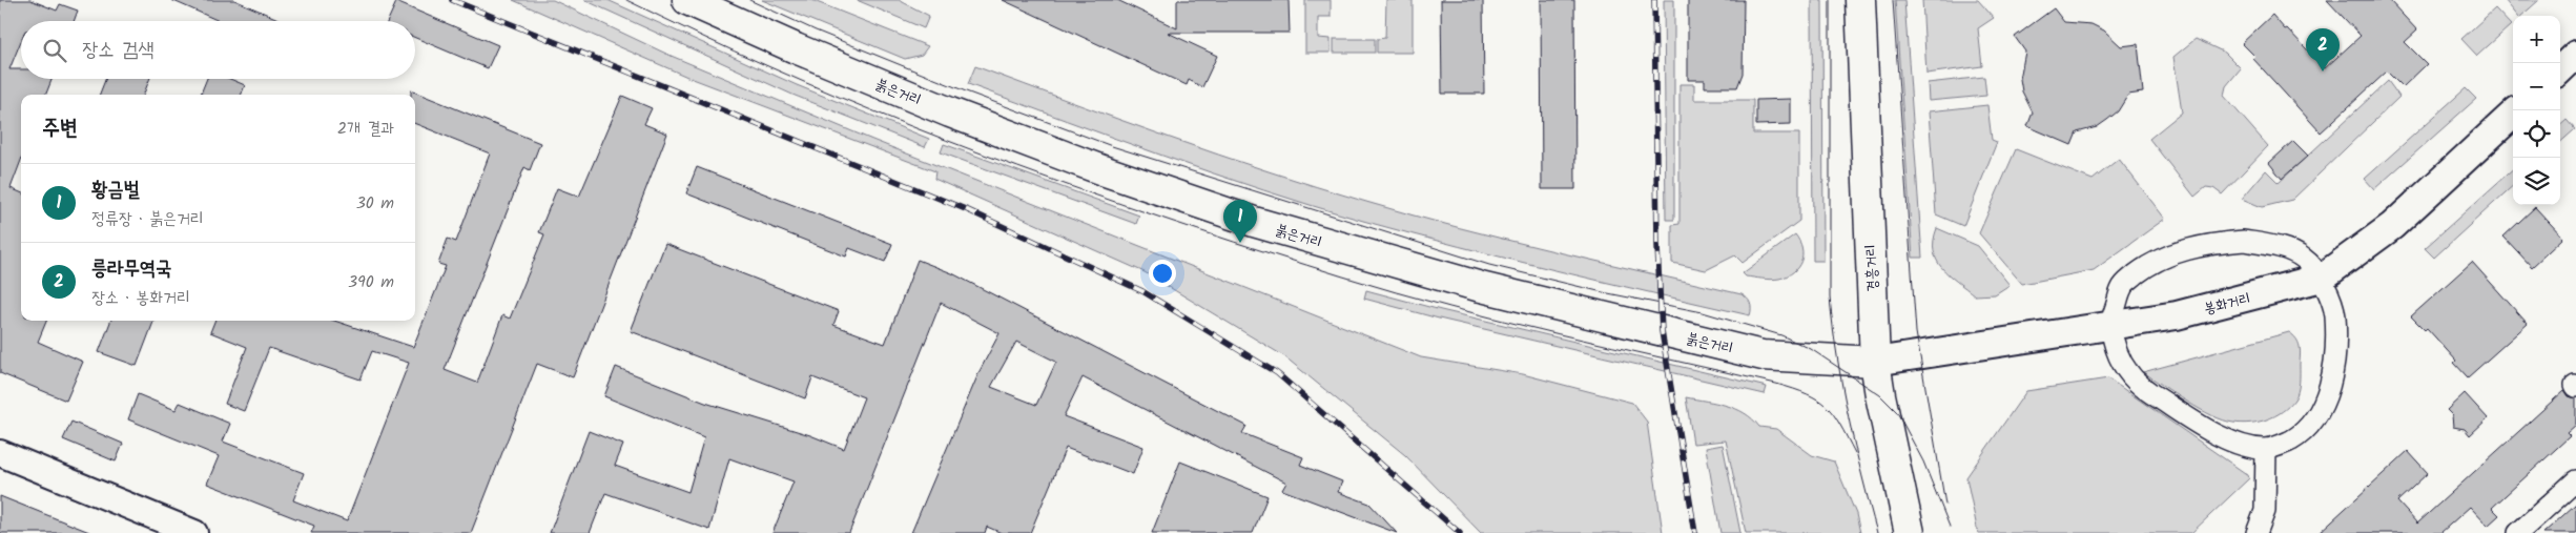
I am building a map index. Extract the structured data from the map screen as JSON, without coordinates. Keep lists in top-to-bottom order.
{
  "streets": {
    "main road": ["붉은거리", "경흥거리", "봉화거리"]
  },
  "crossings": [
    ["붉은거리", "경흥거리"],
    ["붉은거리", "봉화거리"],
    ["경흥거리", "봉화거리"]
  ],
  "page": {
    "map_buttons": ["+", "−"],
    "search": "장소 검색",
    "pins": ["2", "1"],
    "heading": ["주변", "2개 결과"],
    "list": [
      {
        "mark": "1",
        "name": "황금벌",
        "note": "정류장 · 붉은거리",
        "value": "30 m"
      },
      {
        "mark": "2",
        "name": "릉라무역국",
        "note": "장소 · 봉화거리",
        "value": "390 m"
      }
    ]
  }
}
